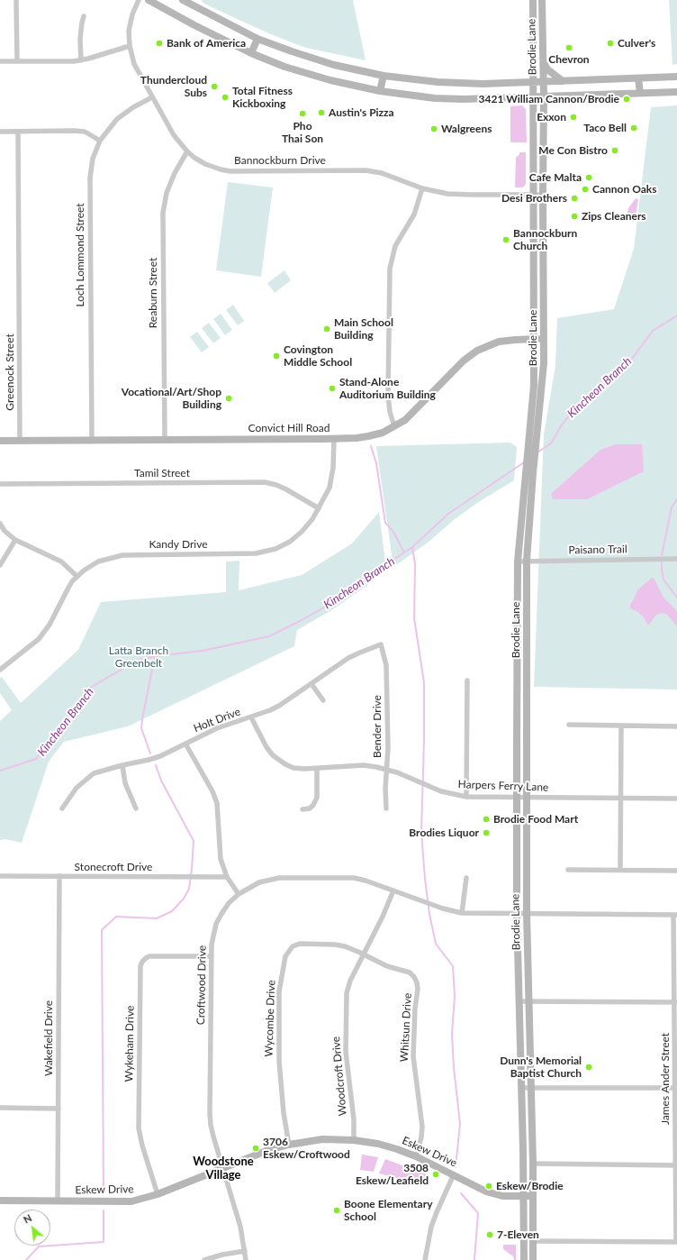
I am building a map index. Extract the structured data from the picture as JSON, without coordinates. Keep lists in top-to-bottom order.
{
  "streets": {
    "main road": ["Brodie Lane", "Convict Hill Road", "Eskew Drive"],
    "street": [
      "Bannockburn Drive",
      "Loch Lommond Street",
      "Reaburn Street",
      "Greenock Street",
      "Tamil Street",
      "Kandy Drive",
      "Paisano Trail",
      "Holt Drive",
      "Bender Drive",
      "Harpers Ferry Lane",
      "Stonecroft Drive",
      "Croftwood Drive",
      "Wycombe Drive",
      "Whitsun Drive",
      "Wakefield Drive",
      "Wykeham Drive",
      "Woodcroft Drive",
      "James Ander Street"
    ]
  },
  "crossings": [
    ["Brodie Lane", "Bannockburn Drive"],
    ["Brodie Lane", "Convict Hill Road"],
    ["Brodie Lane", "Paisano Trail"],
    ["Brodie Lane", "Harpers Ferry Lane"],
    ["Brodie Lane", "Croftwood Drive"],
    ["Brodie Lane", "Eskew Drive"],
    ["Bannockburn Drive", "Loch Lommond Street"],
    ["Bannockburn Drive", "Reaburn Street"],
    ["Loch Lommond Street", "Convict Hill Road"],
    ["Reaburn Street", "Convict Hill Road"],
    ["Greenock Street", "Convict Hill Road"],
    ["Convict Hill Road", "Kandy Drive"],
    ["Tamil Street", "Kandy Drive"],
    ["Holt Drive", "Bender Drive"],
    ["Holt Drive", "Harpers Ferry Lane"],
    ["Bender Drive", "Harpers Ferry Lane"],
    ["Stonecroft Drive", "Wakefield Drive"],
    ["Croftwood Drive", "Wykeham Drive"],
    ["Croftwood Drive", "Woodcroft Drive"],
    ["Croftwood Drive", "James Ander Street"],
    ["Croftwood Drive", "Eskew Drive"],
    ["Wycombe Drive", "Whitsun Drive"],
    ["Wycombe Drive", "Woodcroft Drive"],
    ["Wycombe Drive", "Eskew Drive"],
    ["Whitsun Drive", "Woodcroft Drive"],
    ["Whitsun Drive", "Eskew Drive"],
    ["Wakefield Drive", "Eskew Drive"],
    ["Wykeham Drive", "Eskew Drive"],
    ["Woodcroft Drive", "Eskew Drive"]
  ],
  "districts": ["Woodstone Village"],
  "water": ["Kincheon Branch"],
  "parks": ["Latta Branch Greenbelt"],
  "places": [
    "Bank of America",
    "Culver's",
    "Chevron",
    "Thundercloud Subs",
    "Total Fitness Kickboxing",
    "3421 William Cannon/Brodie",
    "Austin's Pizza",
    "Pho Thai Son",
    "Exxon",
    "Taco Bell",
    "Walgreens",
    "Me Con Bistro",
    "Cafe Malta",
    "Cannon Oaks",
    "Desi Brothers",
    "Zips Cleaners",
    "Bannockburn Church",
    "Main School Building",
    "Covington Middle School",
    "Stand-Alone Auditorium Building",
    "Vocational/Art/Shop Building",
    "Brodie Food Mart",
    "Brodies Liquor",
    "Dunn's Memorial Baptist Church",
    "3706 Eskew/Croftwood",
    "3508 Eskew/Leafield",
    "Eskew/Brodie",
    "Boone Elementary School",
    "7-Eleven"
  ],
  "north": "top left"
}
